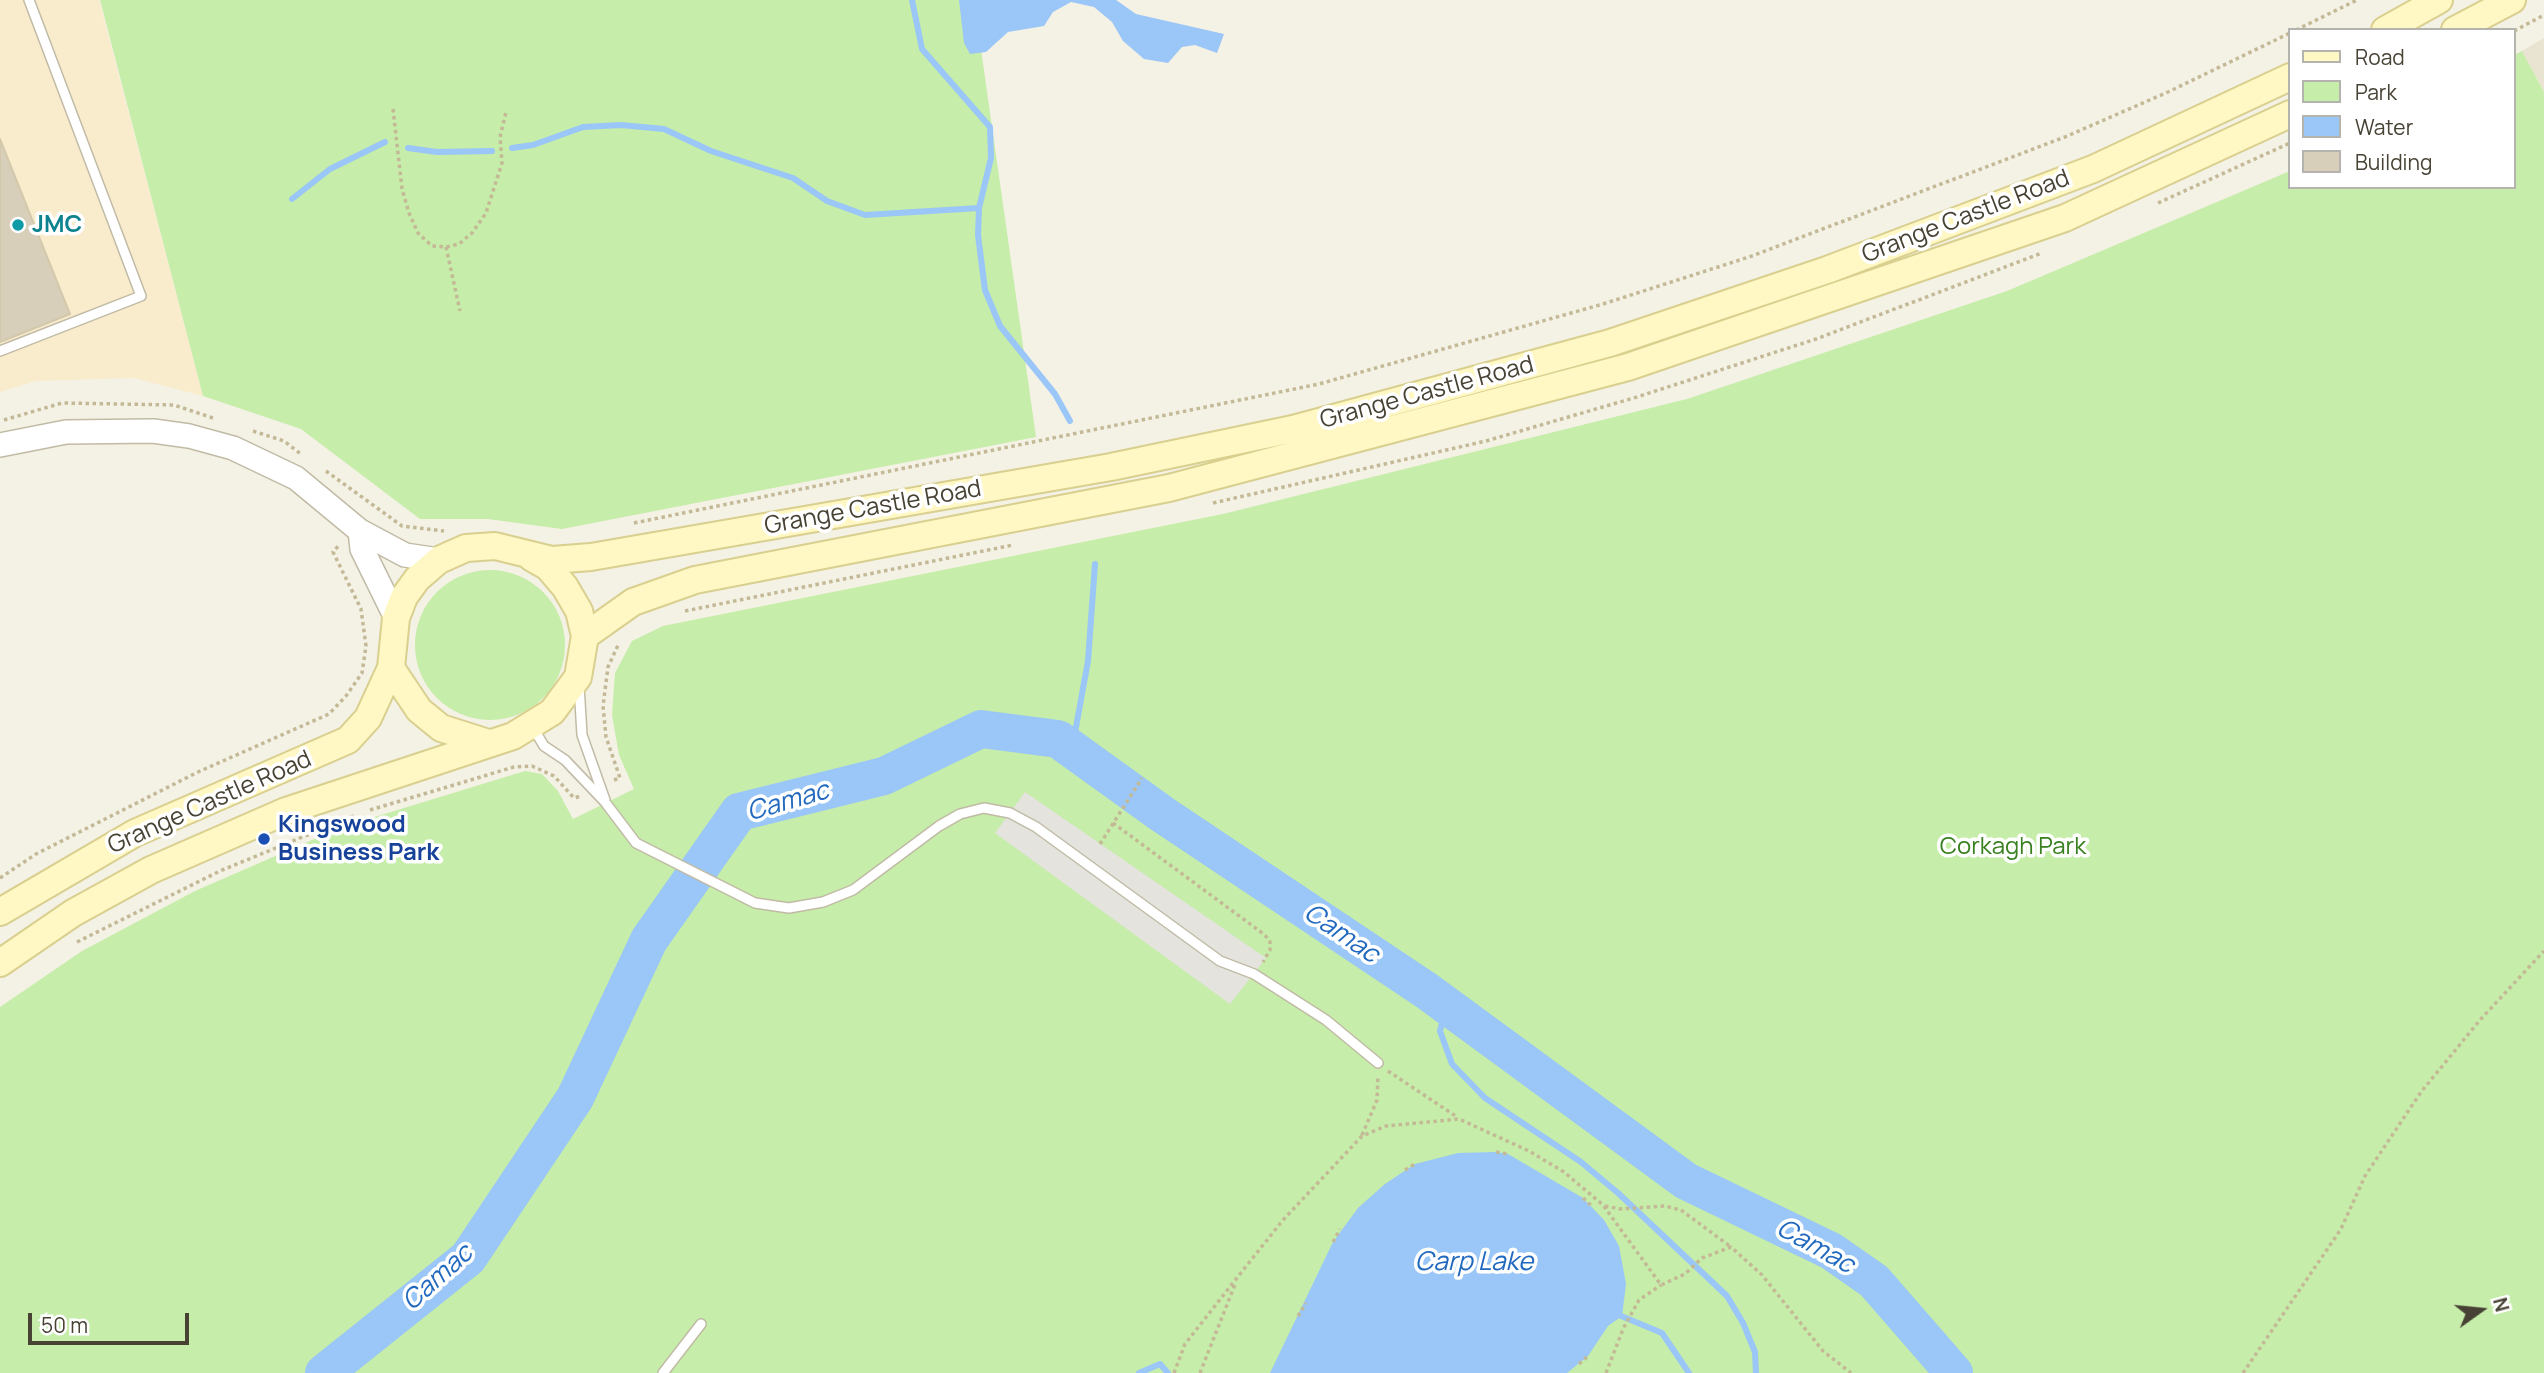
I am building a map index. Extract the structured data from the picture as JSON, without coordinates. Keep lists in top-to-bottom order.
{
  "streets": {
    "main road": ["Grange Castle Road"]
  },
  "water": ["Camac", "Carp Lake"],
  "parks": ["Corkagh Park"],
  "places": ["JMC", "Kingswood Business Park"],
  "legend": [
    "Road",
    "Park",
    "Water",
    "Building"
  ],
  "scale_bar": "50 m",
  "north": "right"
}
